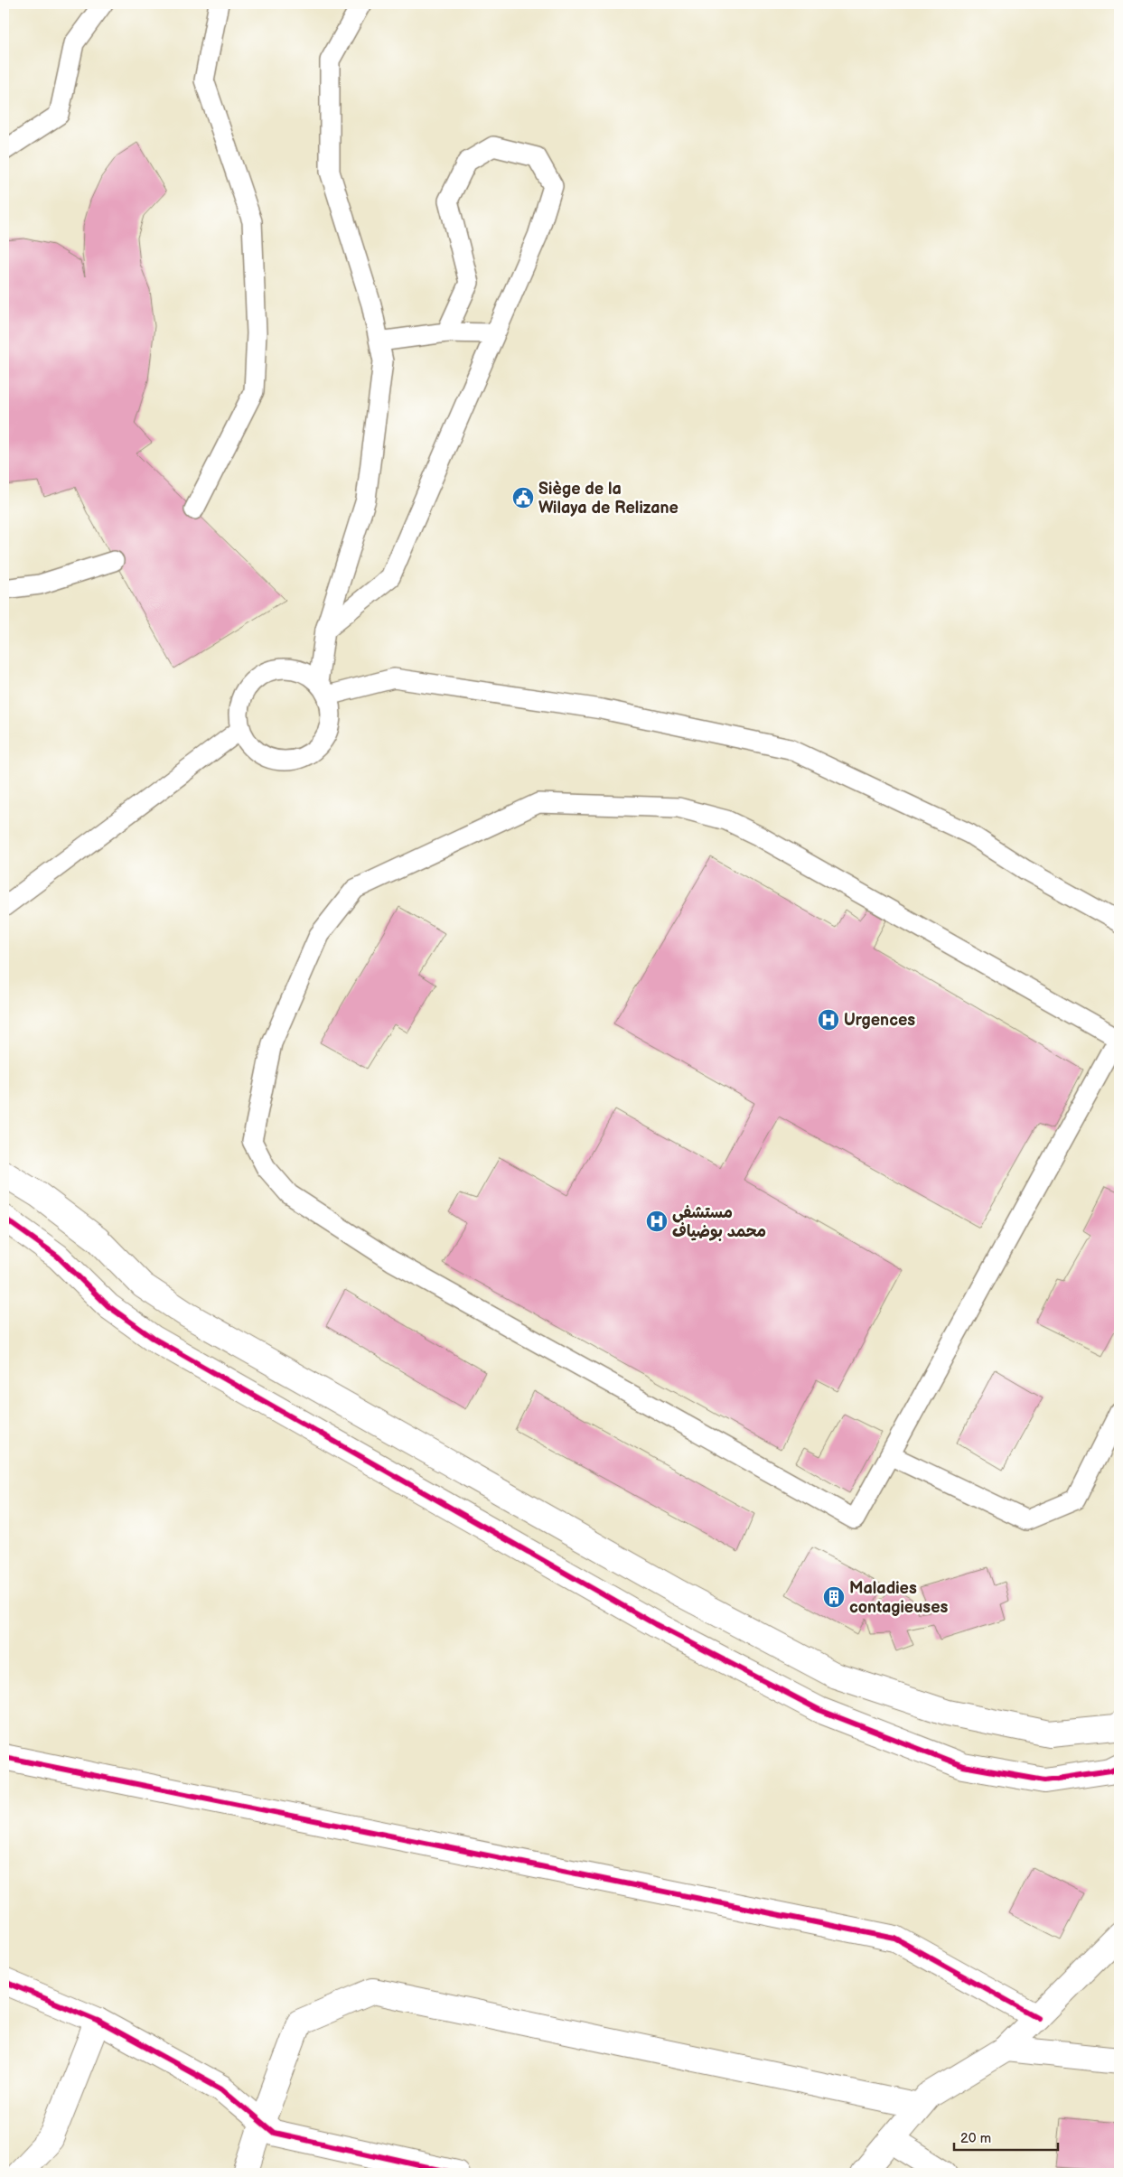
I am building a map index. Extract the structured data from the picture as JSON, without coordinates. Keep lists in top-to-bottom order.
{
  "places": {
    "public building": ["Siège de la Wilaya de Relizane"],
    "hospital": ["Urgences", "مستشفى محمد بوضياف"],
    "building": ["Maladies contagieuses"]
  },
  "scale_bar": "20 m"
}
